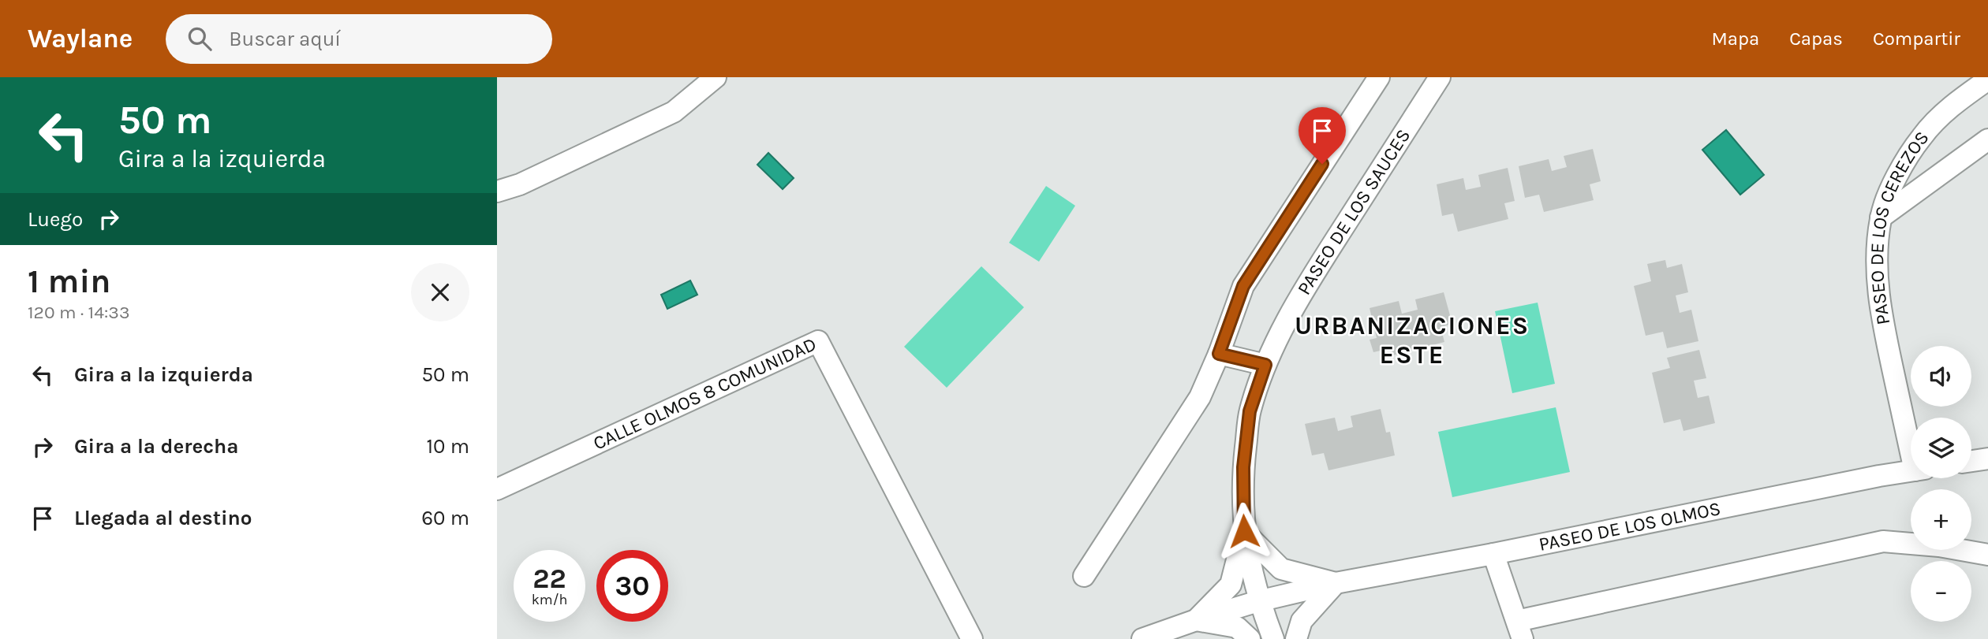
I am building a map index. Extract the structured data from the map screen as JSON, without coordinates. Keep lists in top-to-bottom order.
{
  "streets": {
    "street": [
      "PASEO DE LOS SAUCES",
      "PASEO DE LOS CEREZOS",
      "CALLE OLMOS 8 COMUNIDAD",
      "PASEO DE LOS OLMOS"
    ]
  },
  "crossings": [
    ["PASEO DE LOS SAUCES", "PASEO DE LOS OLMOS"]
  ],
  "districts": ["URBANIZACIONES ESTE"],
  "page": {
    "header": "Waylane",
    "search": "Buscar aquí",
    "nav": ["Mapa", "Capas", "Compartir"],
    "turn": ["50 m", "Gira a la izquierda"],
    "then": "Luego",
    "heading": ["1 min", "120 m · 14:33"],
    "list": [
      {
        "name": "Gira a la izquierda",
        "value": "50 m"
      },
      {
        "name": "Gira a la derecha",
        "value": "10 m"
      },
      {
        "name": "Llegada al destino",
        "value": "60 m"
      }
    ],
    "map_buttons": ["+", "−"],
    "speed": "22 km/h",
    "limit": "30"
  }
}
